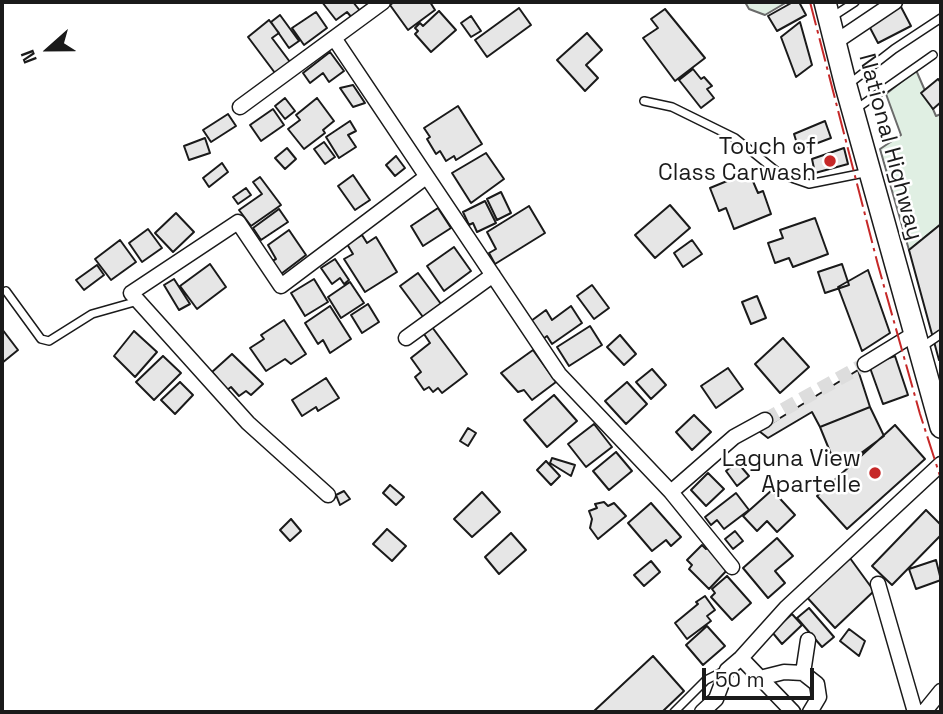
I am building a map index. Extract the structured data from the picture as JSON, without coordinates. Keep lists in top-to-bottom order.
{
  "streets": {
    "main road": ["National Highway"]
  },
  "places": ["Touch of Class Carwash", "Laguna View Apartelle"],
  "scale_bar": "50 m",
  "north": "left"
}
